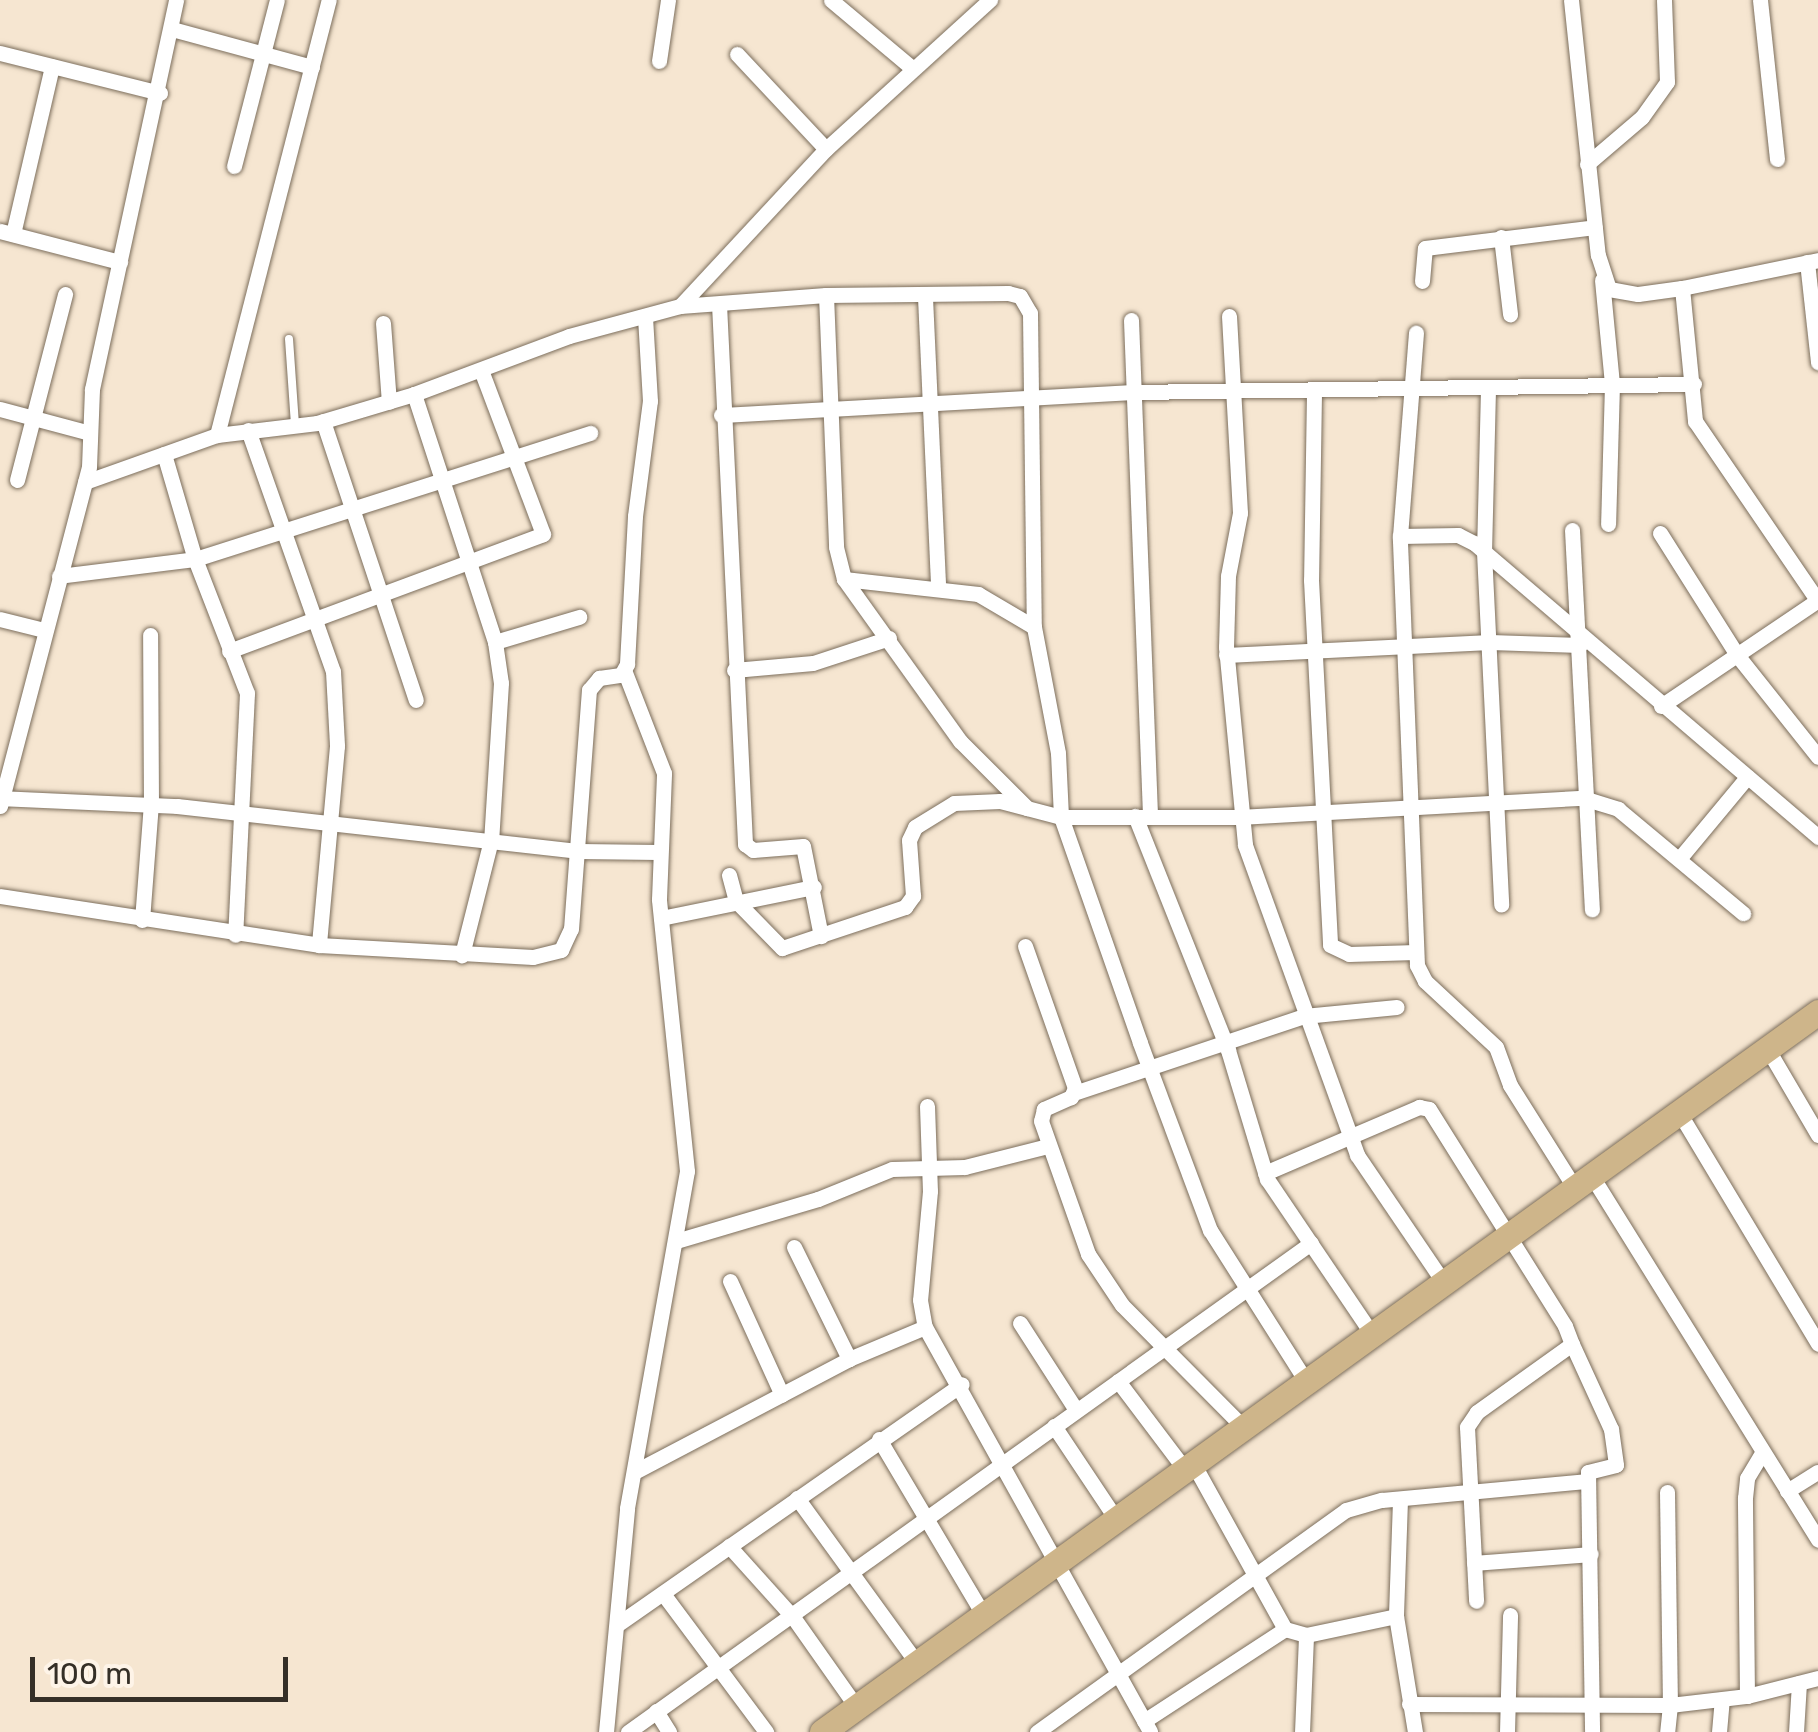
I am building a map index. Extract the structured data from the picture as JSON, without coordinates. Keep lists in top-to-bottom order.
{
  "scale_bar": "100 m"
}
